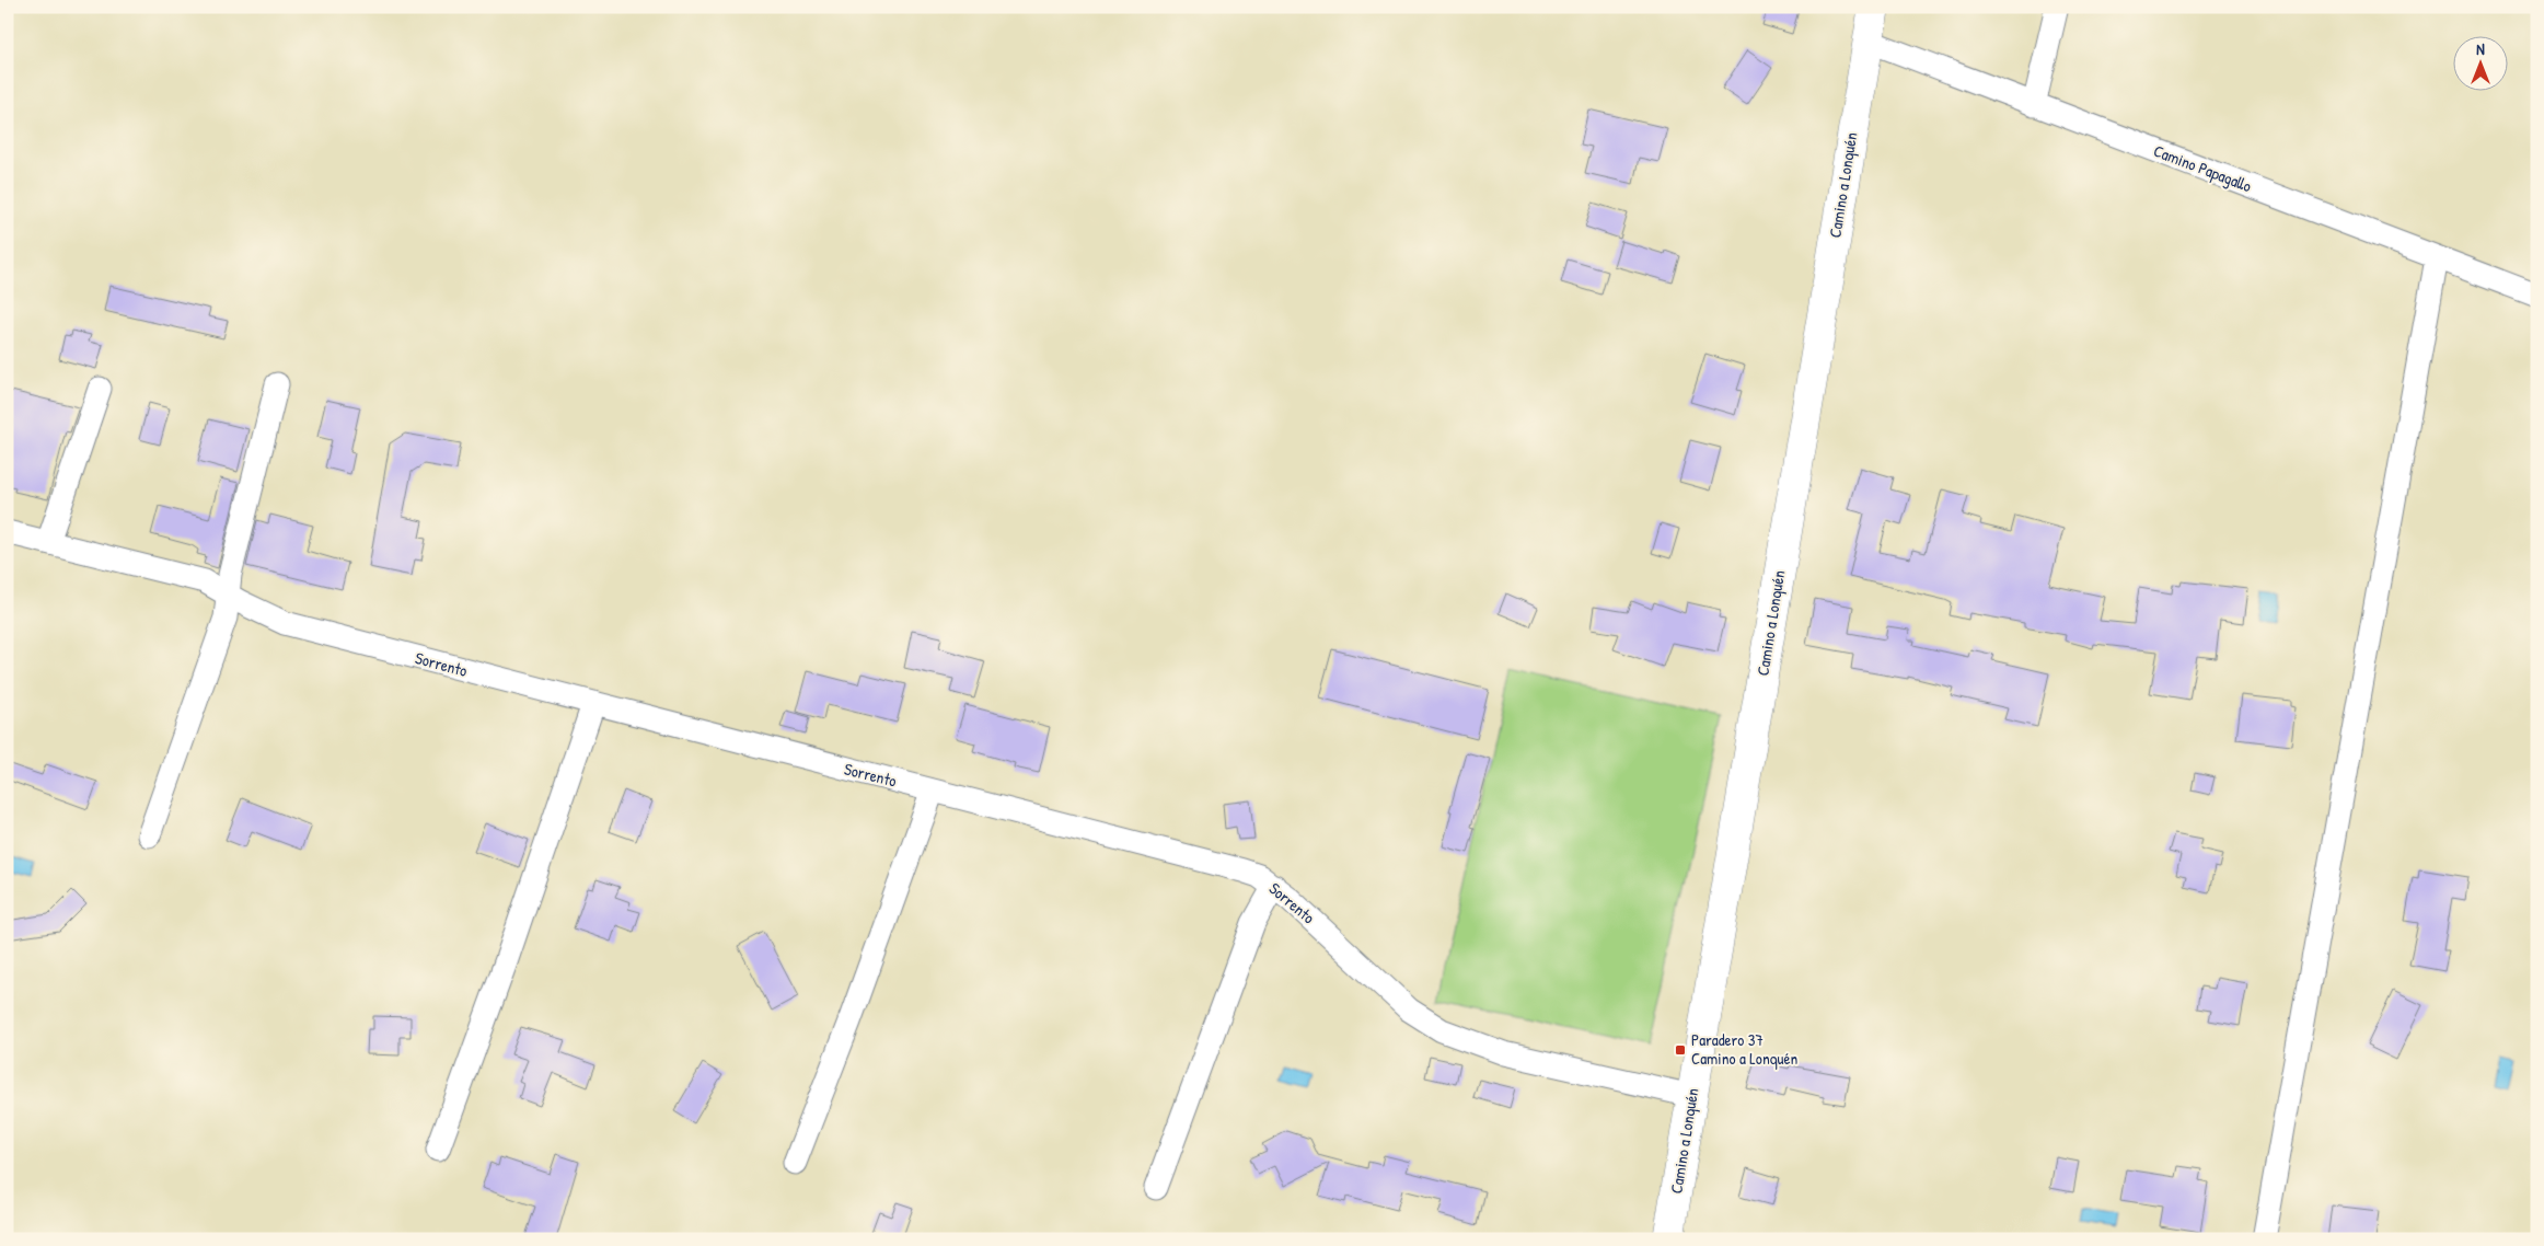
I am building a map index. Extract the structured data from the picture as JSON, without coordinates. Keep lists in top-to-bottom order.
{
  "streets": {
    "main road": ["Camino a Lonquén"],
    "street": ["Camino Papagallo", "Sorrento"]
  },
  "crossings": [
    ["Camino Papagallo", "Camino a Lonquén"],
    ["Camino a Lonquén", "Sorrento"]
  ],
  "places": {
    "transit": ["Paradero 37 Camino a Lonquén"]
  },
  "north": "top"
}
